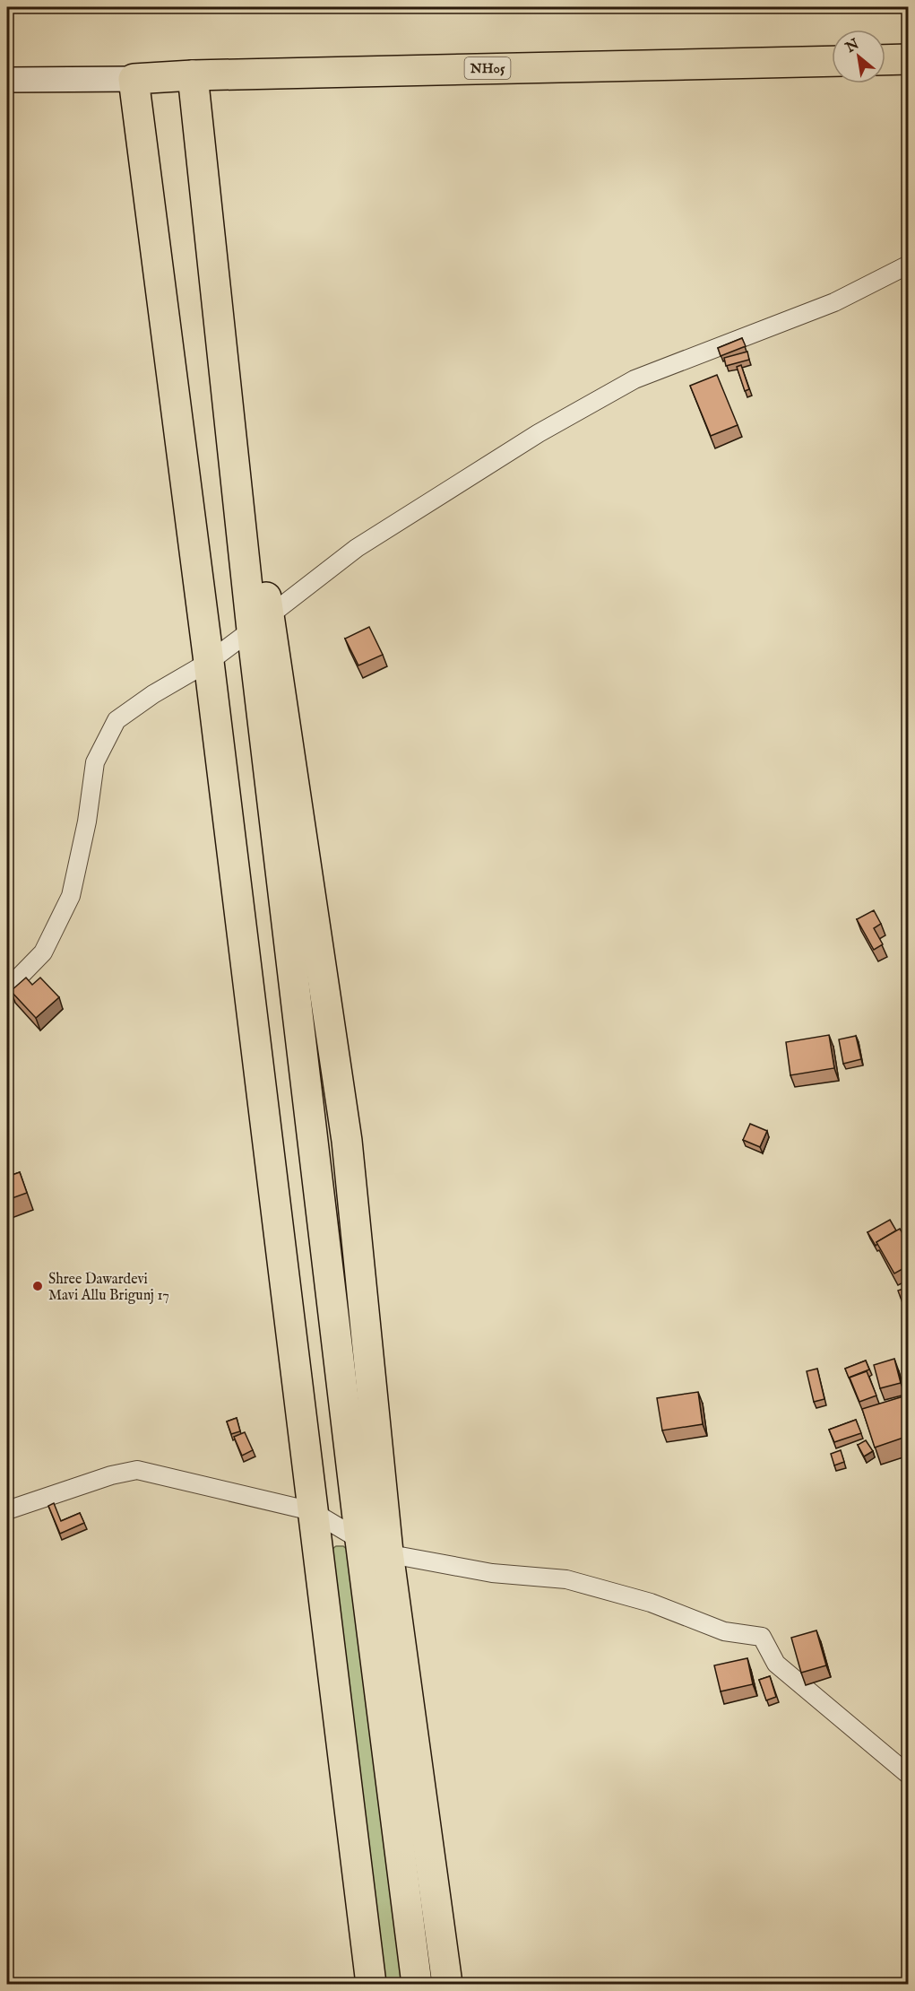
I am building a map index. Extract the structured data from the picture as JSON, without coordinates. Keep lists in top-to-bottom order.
{
  "streets": {
    "highway": ["NH05"]
  },
  "places": ["Shree Dawardevi Mavi Allu Brigunj 17"],
  "north": "top left"
}
